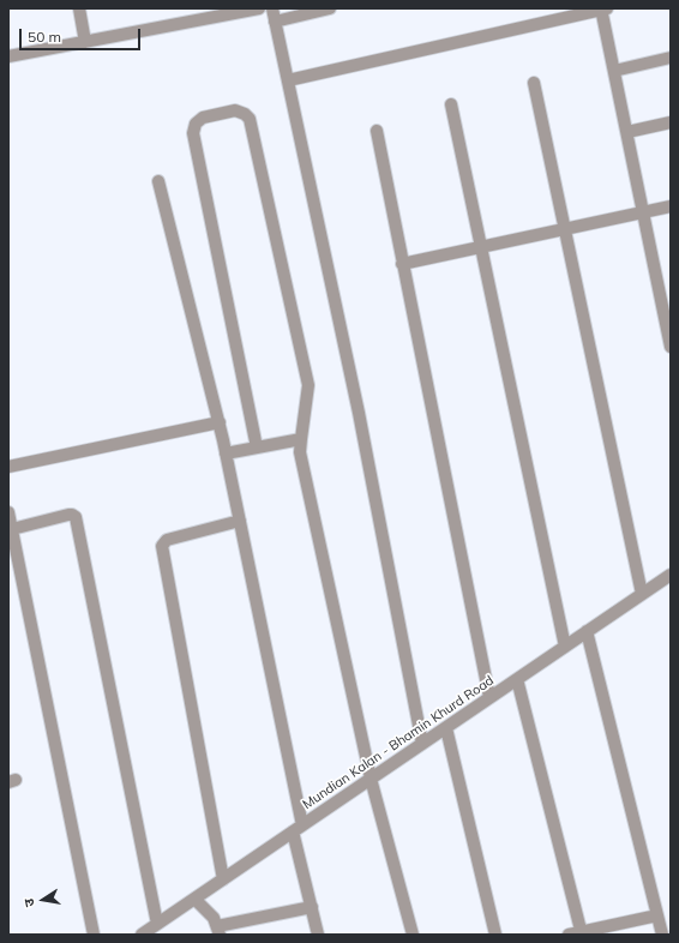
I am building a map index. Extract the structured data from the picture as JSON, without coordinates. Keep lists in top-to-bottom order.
{
  "streets": {
    "street": ["Mundian Kalan - Bhamin Khurd Road"]
  },
  "scale_bar": "50 m",
  "north": "left"
}
